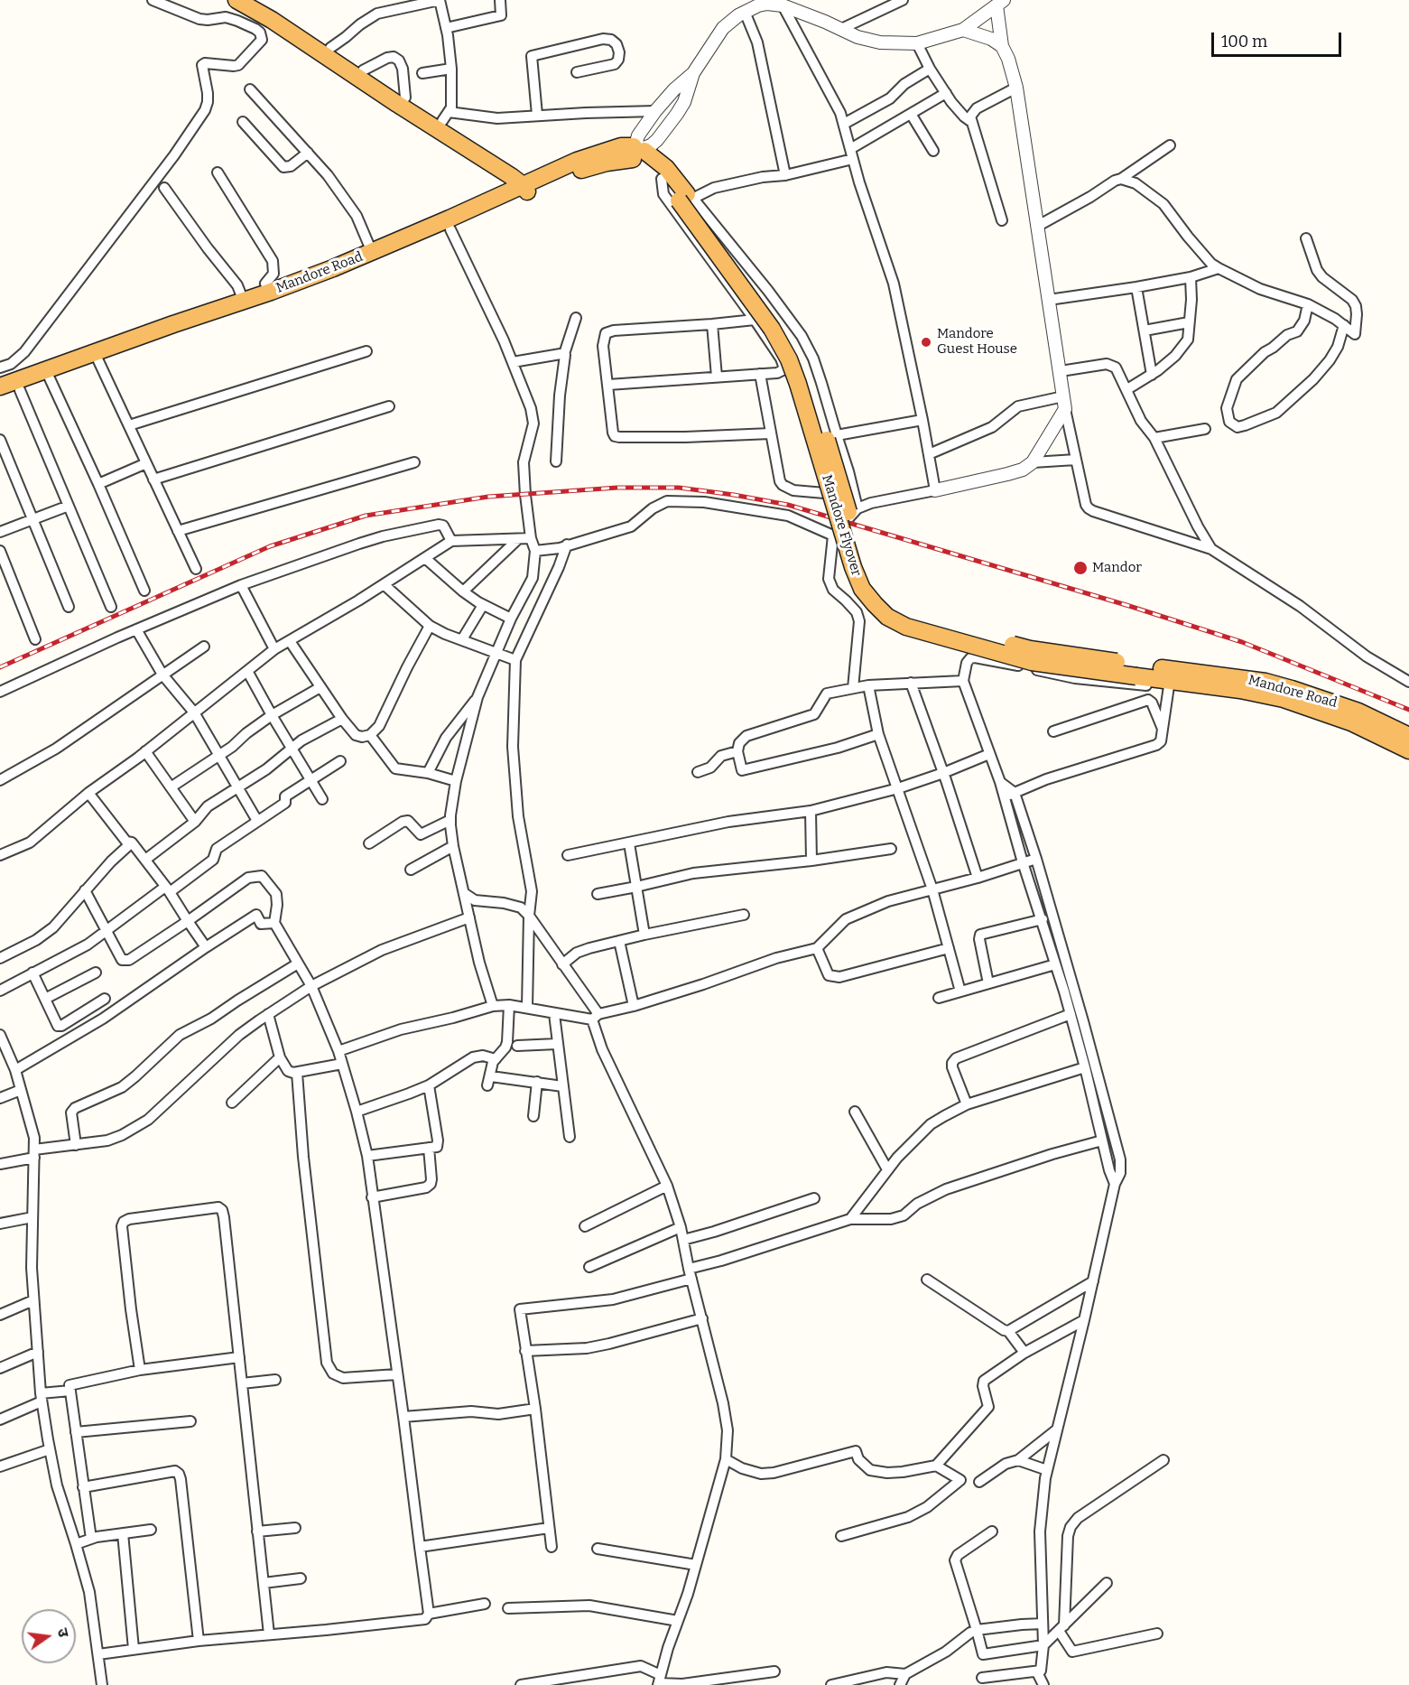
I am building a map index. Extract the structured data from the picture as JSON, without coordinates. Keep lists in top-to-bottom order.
{
  "streets": {
    "highway": ["Mandore Road", "Mandore Flyover"]
  },
  "crossings": [
    ["Mandore Road", "Mandore Flyover"]
  ],
  "places": ["Mandore Guest House", "Mandor"],
  "scale_bar": "100 m",
  "north": "right"
}
